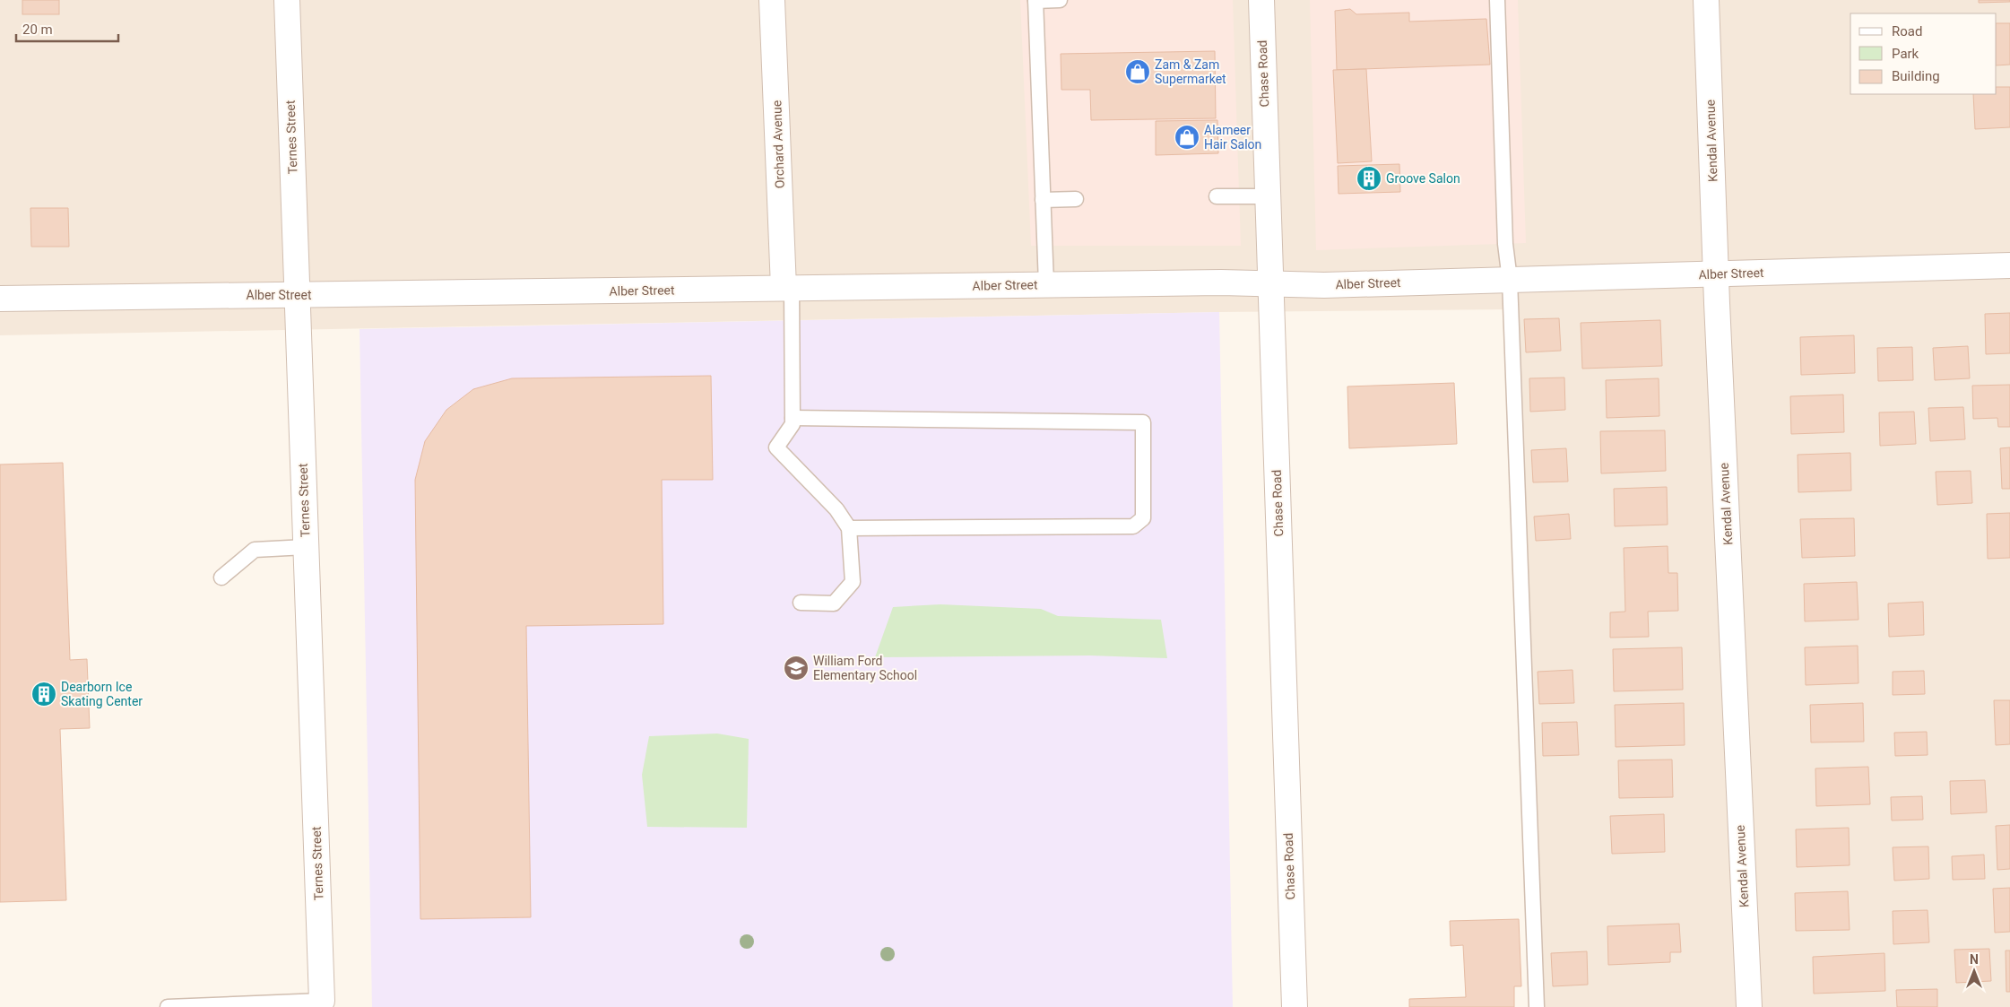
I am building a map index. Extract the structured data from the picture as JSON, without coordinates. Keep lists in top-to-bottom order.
{
  "streets": {
    "street": [
      "Chase Road",
      "Ternes Street",
      "Kendal Avenue",
      "Orchard Avenue",
      "Alber Street"
    ]
  },
  "crossings": [
    ["Chase Road", "Alber Street"],
    ["Ternes Street", "Alber Street"],
    ["Kendal Avenue", "Alber Street"],
    ["Orchard Avenue", "Alber Street"]
  ],
  "places": {
    "shop": ["Zam & Zam Supermarket", "Alameer Hair Salon"],
    "building": ["Groove Salon", "Dearborn Ice Skating Center"],
    "school or university": ["William Ford Elementary School"]
  },
  "legend": ["Road", "Park", "Building"],
  "scale_bar": "20 m",
  "north": "top"
}
